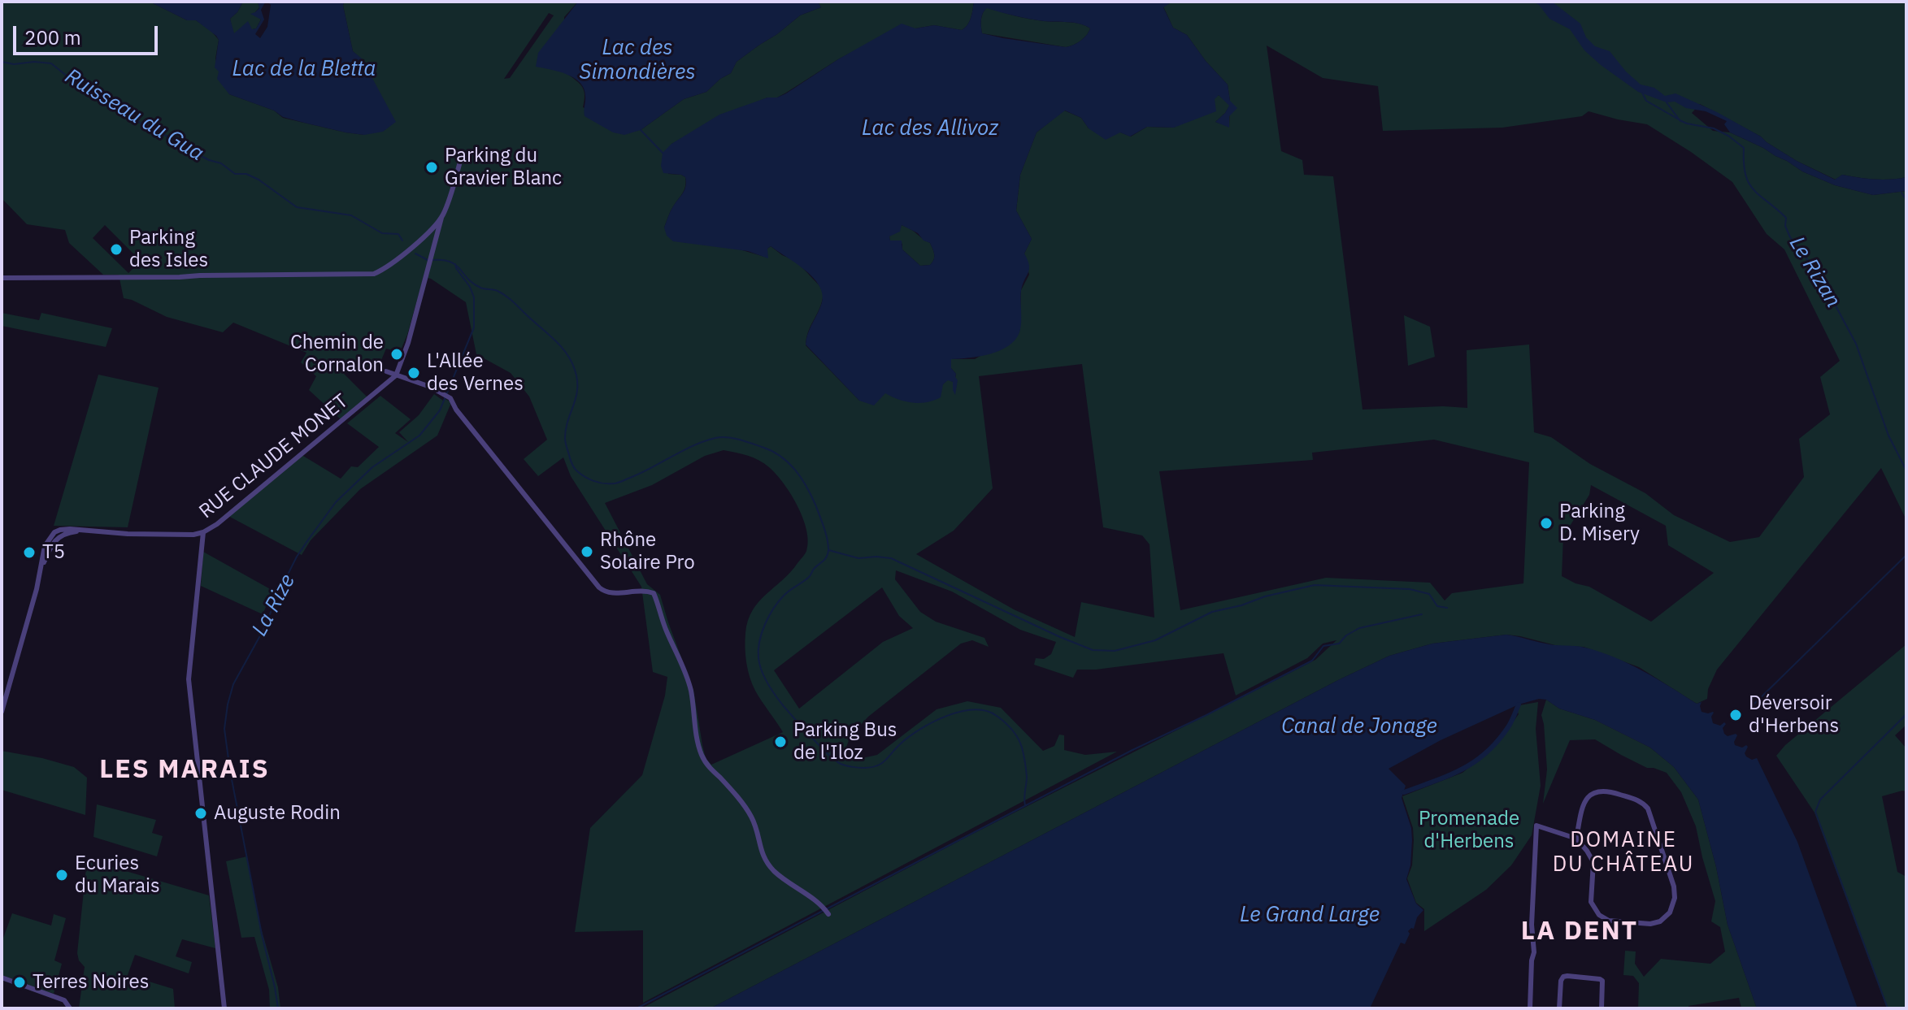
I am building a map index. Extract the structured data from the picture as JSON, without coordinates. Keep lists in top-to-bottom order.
{
  "streets": {
    "street": ["RUE CLAUDE MONET"]
  },
  "districts": ["LES MARAIS", "DOMAINE DU CHÂTEAU", "LA DENT"],
  "water": [
    "Lac des Simondières",
    "Lac de la Bletta",
    "Ruisseau du Gua",
    "Lac des Allivoz",
    "Le Rizan",
    "La Rize",
    "Canal de Jonage",
    "Le Grand Large"
  ],
  "parks": ["Promenade d'Herbens"],
  "places": [
    "Parking du Gravier Blanc",
    "Parking des Isles",
    "Chemin de Cornalon",
    "L'Allée des Vernes",
    "Parking D. Misery",
    "Rhône Solaire Pro",
    "T5",
    "Déversoir d'Herbens",
    "Parking Bus de l'Iloz",
    "Auguste Rodin",
    "Ecuries du Marais",
    "Terres Noires"
  ],
  "scale_bar": "200 m"
}
